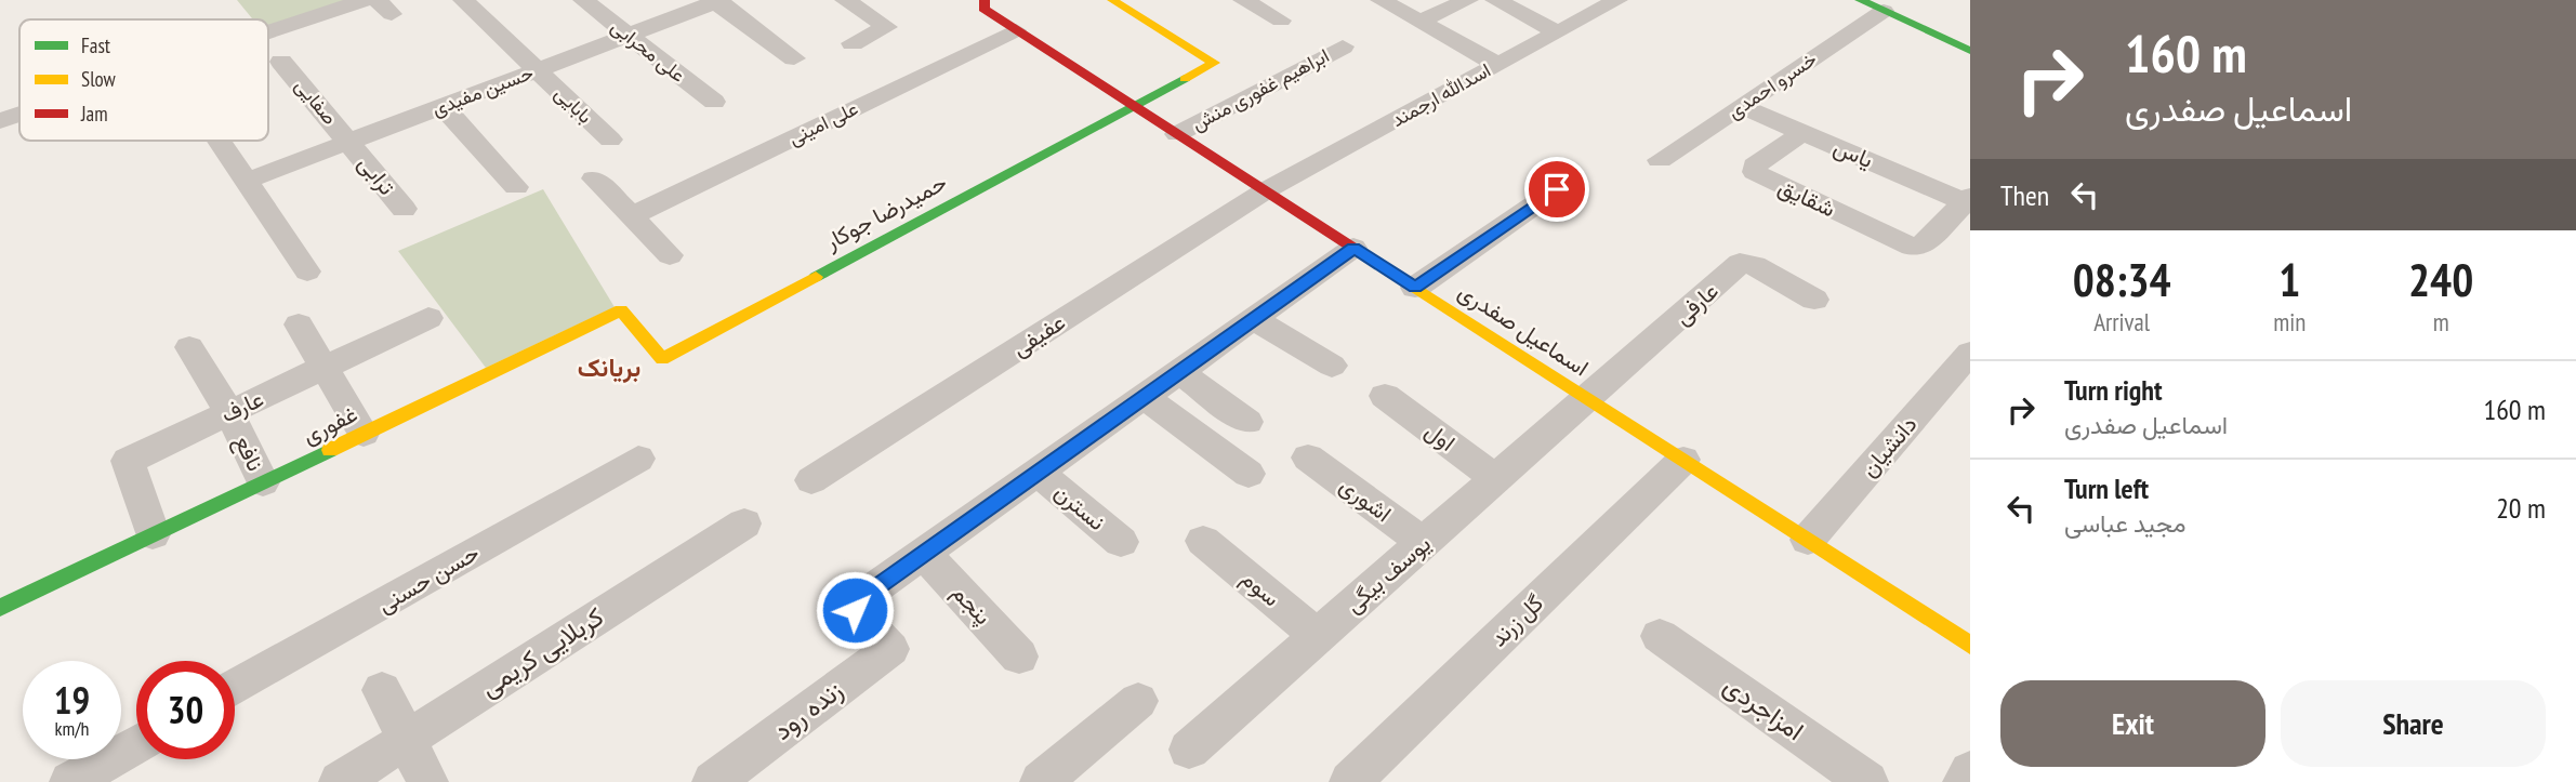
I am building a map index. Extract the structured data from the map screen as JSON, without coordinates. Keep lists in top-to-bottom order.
{
  "streets": {
    "street": [
      "علی محرابی",
      "خسرو احمدی",
      "ابراهیم غفوری منش",
      "حسین مفیدی",
      "اسدالله ارجمند",
      "صفایی",
      "بابایی",
      "علی امینی",
      "یاس",
      "ترابی",
      "شقایق",
      "حمیدرضا جوکار",
      "عارفی",
      "اسماعیل صفدری",
      "عفیفی",
      "عارف",
      "غفوری",
      "اول",
      "دانشیان",
      "نافع",
      "اشوری",
      "نسترن",
      "یوسف بیگی",
      "حسن حسنی",
      "سوم",
      "پنجم",
      "گل زرند",
      "کربلایی کریمی",
      "امزاجردی",
      "زنده رود"
    ]
  },
  "crossings": [
    ["علی محرابی", "حسین مفیدی"],
    ["خسرو احمدی", "یاس"],
    ["ابراهیم غفوری منش", "اسماعیل صفدری"],
    ["حسین مفیدی", "صفایی"],
    ["حسین مفیدی", "بابایی"],
    ["حسین مفیدی", "ترابی"],
    ["اسدالله ارجمند", "اسماعیل صفدری"],
    ["اسدالله ارجمند", "عفیفی"],
    ["صفایی", "ترابی"],
    ["علی امینی", "اسماعیل صفدری"],
    ["یاس", "شقایق"],
    ["حمیدرضا جوکار", "اسماعیل صفدری"],
    ["حمیدرضا جوکار", "غفوری"],
    ["عارفی", "اسماعیل صفدری"],
    ["عارفی", "یوسف بیگی"],
    ["اسماعیل صفدری", "عفیفی"],
    ["اسماعیل صفدری", "دانشیان"],
    ["اسماعیل صفدری", "یوسف بیگی"],
    ["اسماعیل صفدری", "گل زرند"],
    ["عارف", "غفوری"],
    ["عارف", "نافع"],
    ["غفوری", "نافع"],
    ["اول", "یوسف بیگی"],
    ["اشوری", "یوسف بیگی"],
    ["یوسف بیگی", "سوم"],
    ["پنجم", "زنده رود"]
  ],
  "districts": ["بریانک"],
  "legend": ["Fast", "Slow", "Jam"],
  "page": {
    "turn": ["160 m", "اسماعیل صفدری"],
    "then": "Then",
    "eta": [
      "08:34",
      "Arrival",
      "1",
      "min",
      "240",
      "m"
    ],
    "list": [
      {
        "name": "Turn right",
        "note": "اسماعیل صفدری",
        "value": "160 m"
      },
      {
        "name": "Turn left",
        "note": "مجید عباسی",
        "value": "20 m"
      }
    ],
    "speed": "19 km/h",
    "limit": "30",
    "buttons": ["Exit", "Share"]
  }
}
